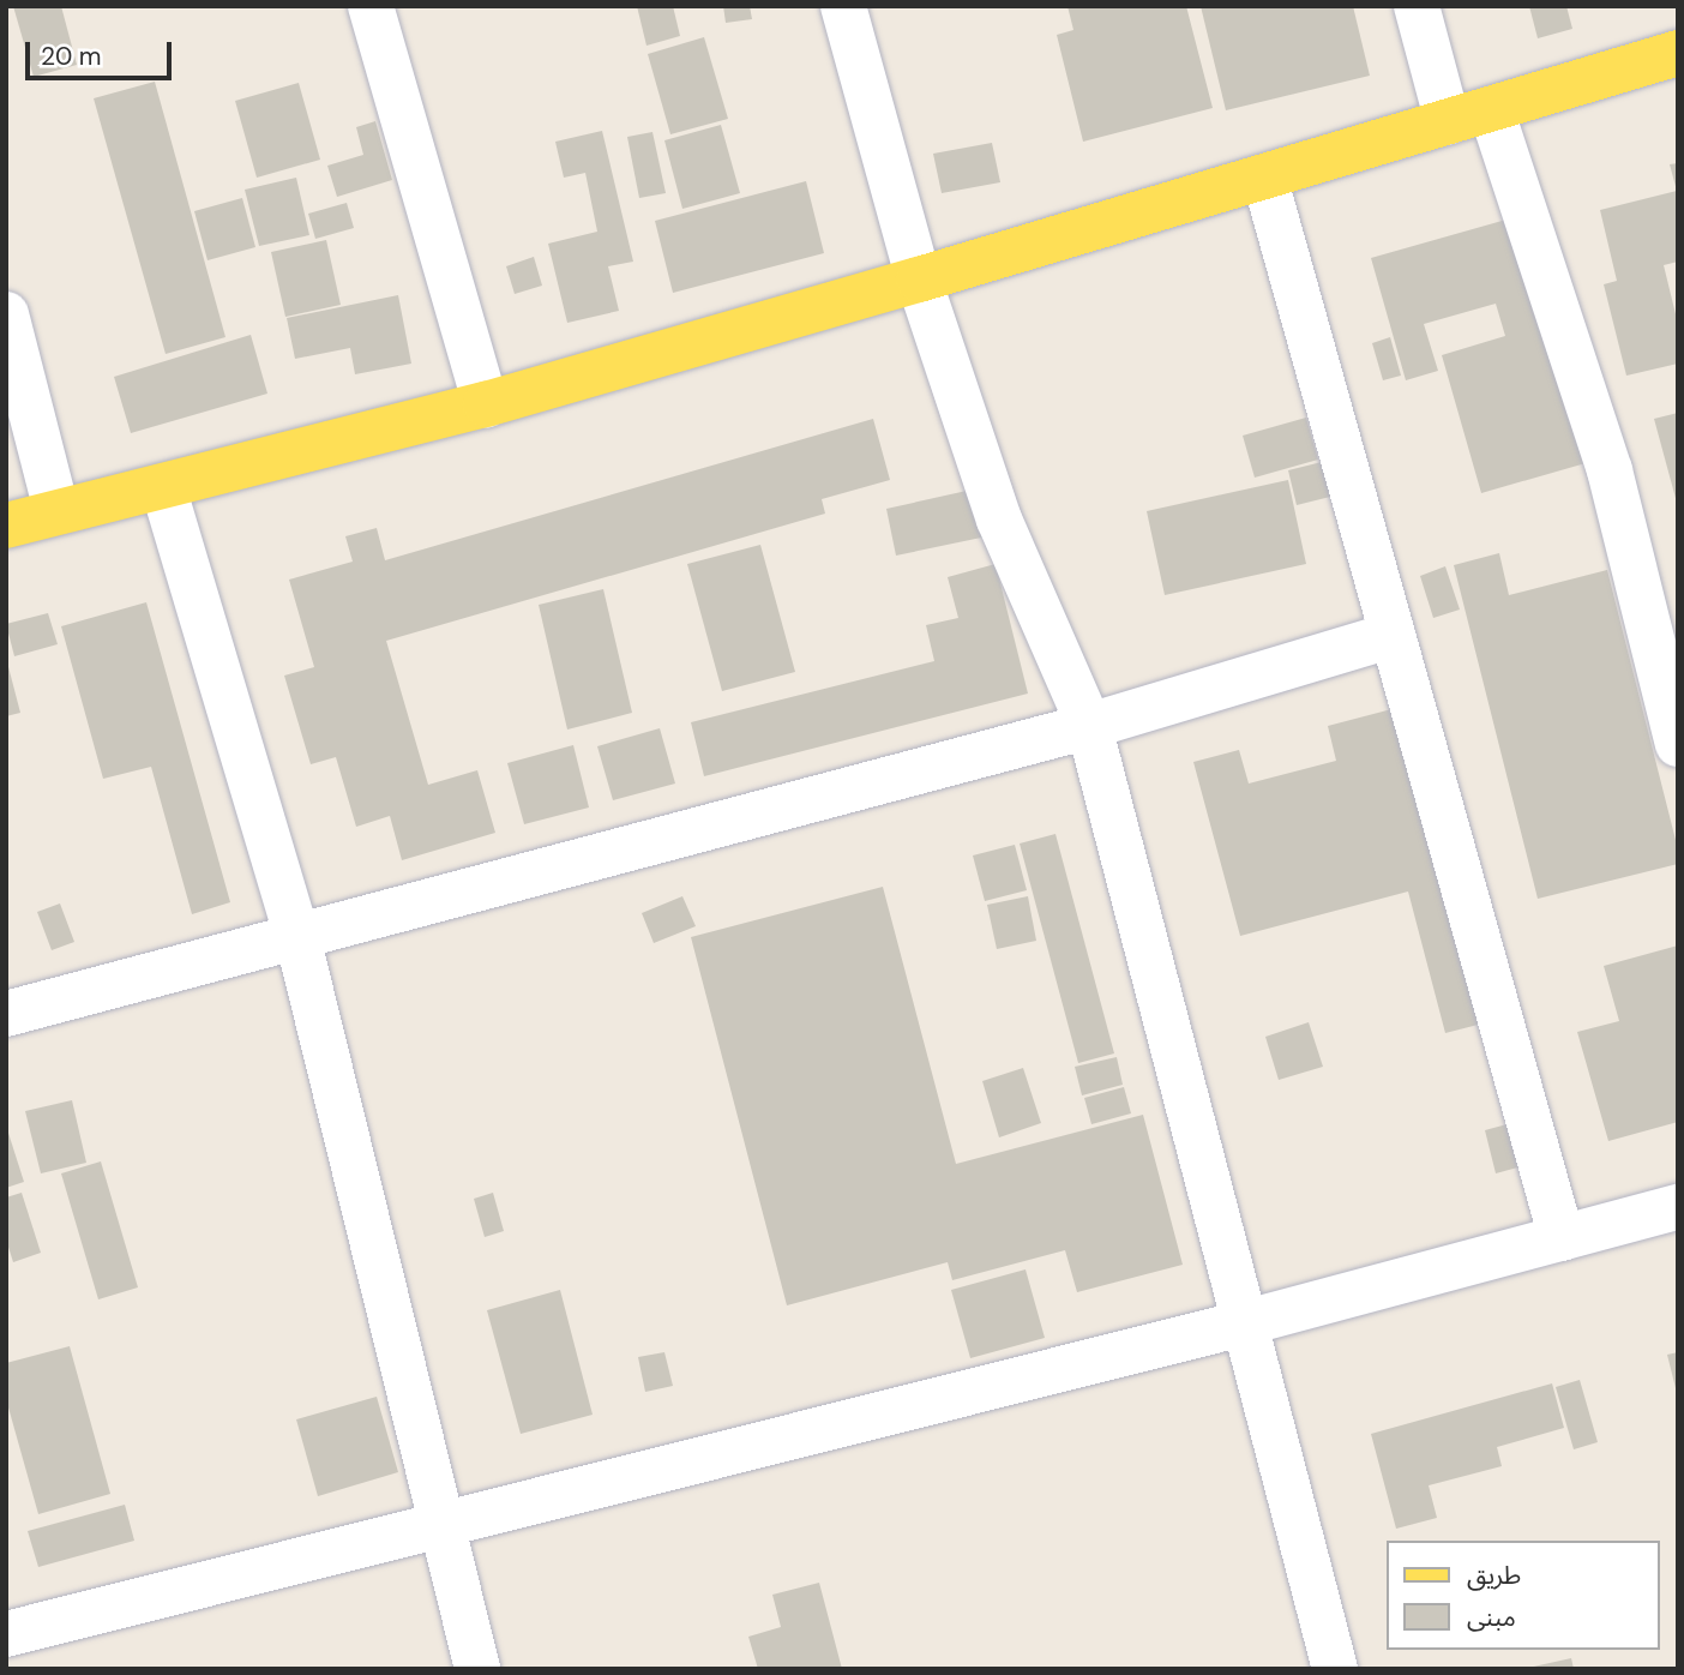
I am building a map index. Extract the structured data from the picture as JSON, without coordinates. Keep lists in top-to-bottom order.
{
  "legend": ["طريق", "مبنى"],
  "scale_bar": "20 m"
}
